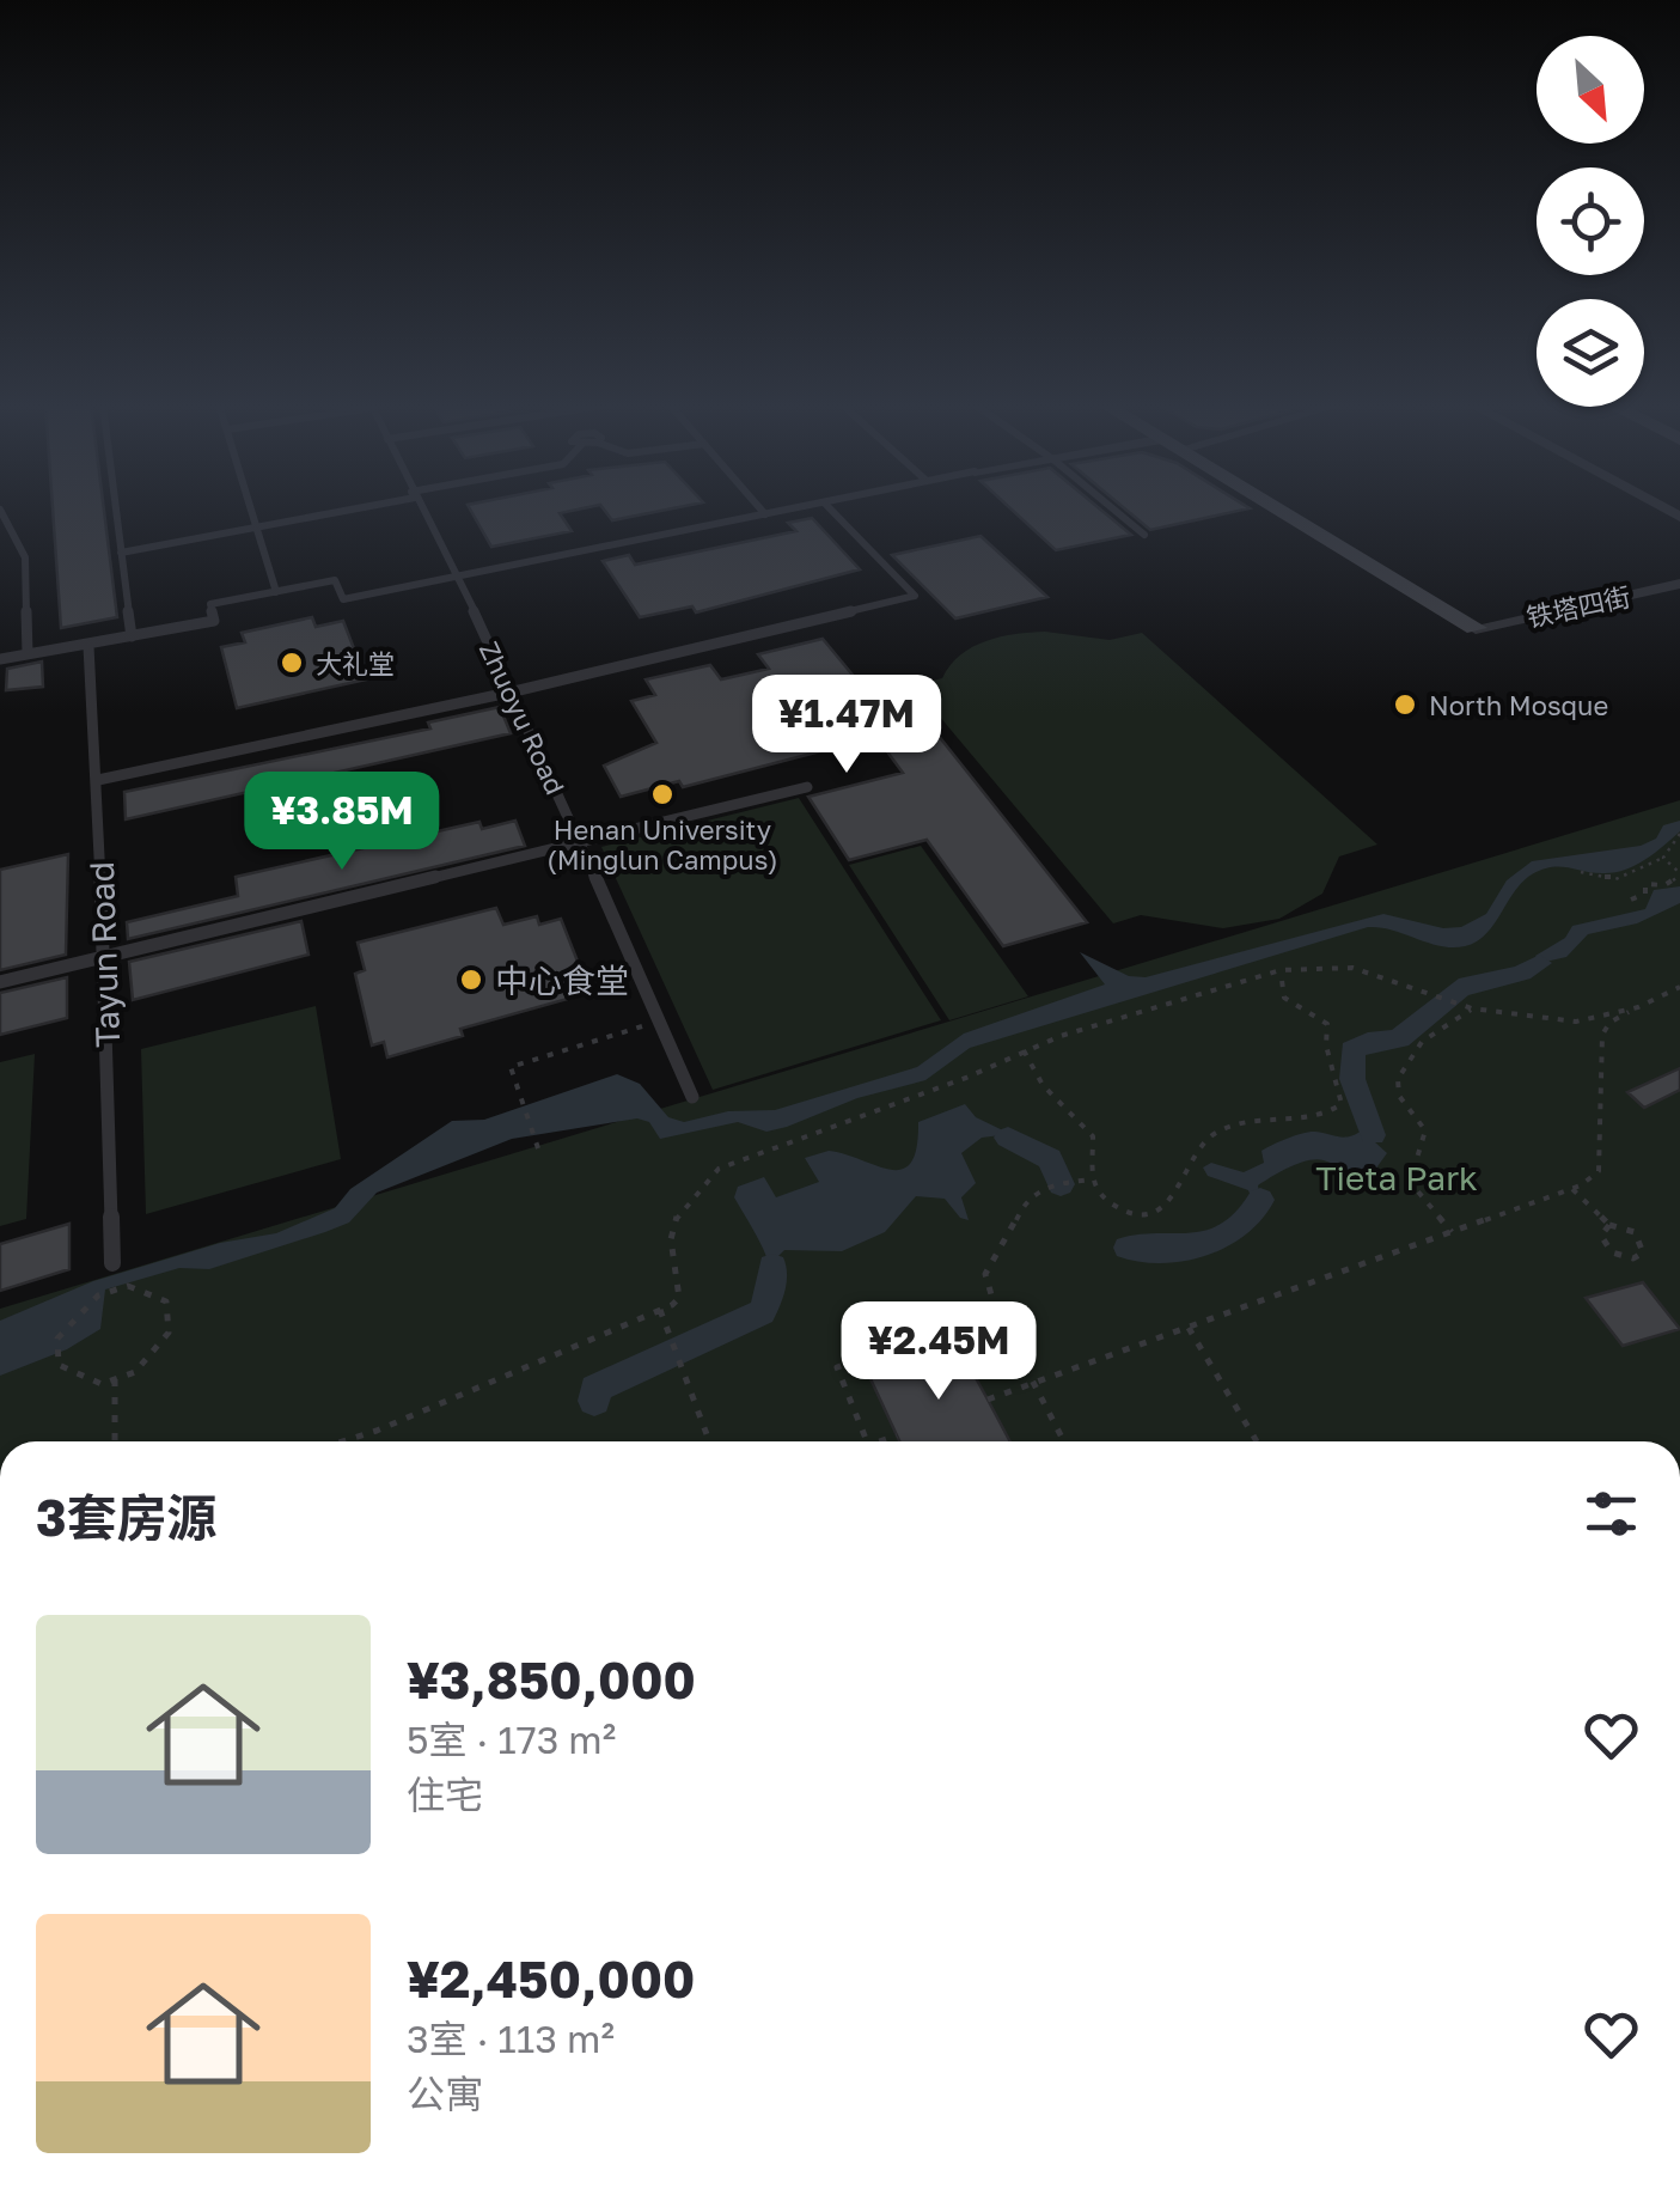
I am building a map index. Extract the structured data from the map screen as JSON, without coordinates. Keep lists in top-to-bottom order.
{
  "streets": {
    "street": ["铁塔四街"],
    "lane": ["Zhuoyu Road", "Tayun Road"]
  },
  "parks": ["Tieta Park"],
  "places": [
    "大礼堂",
    "North Mosque",
    "Henan University (Minglun Campus)",
    "中心食堂"
  ],
  "north": "bottom right",
  "page": {
    "price": ["¥1.47M", "¥3.85M", "¥2.45M"],
    "heading": "3套房源",
    "list": [
      {
        "name": "¥3,850,000",
        "note": "5室 · 173 m² · 住宅"
      },
      {
        "name": "¥2,450,000",
        "note": "3室 · 113 m² · 公寓"
      }
    ]
  }
}
